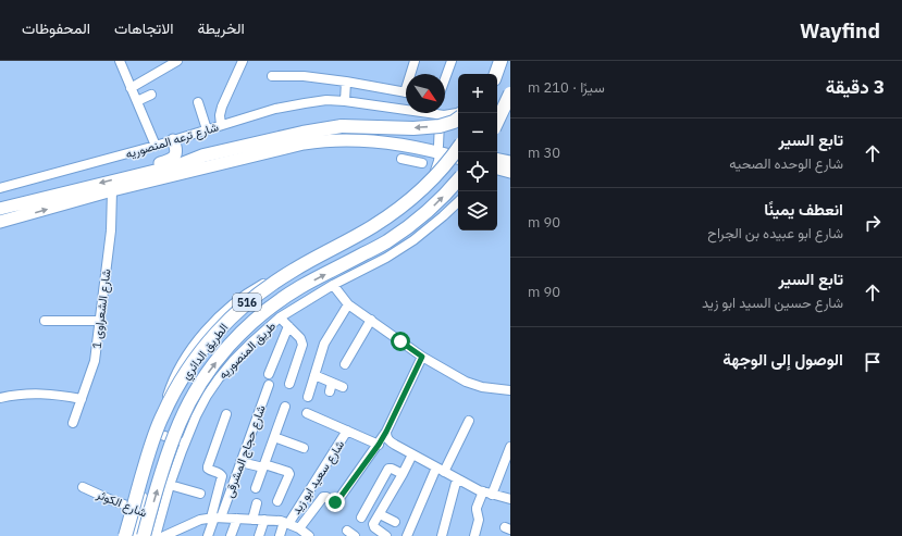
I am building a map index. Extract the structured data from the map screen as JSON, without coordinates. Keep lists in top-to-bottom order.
{
  "streets": {
    "highway": ["516", "الطريق الدائري"],
    "street": [
      "شارع ترعه المنصوريه",
      "شارع الشعراوى 1",
      "طريق المنصوريه",
      "شارع حجاج المشرقى",
      "شارع سعيد ابو زيد",
      "شارع الكوثر"
    ]
  },
  "crossings": [
    ["طريق المنصوريه", "شارع الكوثر"]
  ],
  "north": "bottom right",
  "page": {
    "header": "Wayfind",
    "nav": ["الخريطة", "الاتجاهات", "المحفوظات"],
    "heading": ["3 دقيقة", "سيرًا · 210 m"],
    "map_buttons": ["+", "−"],
    "list": [
      ["تابع السير", "شارع الوحده الصحيه", "30 m"],
      ["انعطف يمينًا", "شارع ابو عبيده بن الجراح", "90 m"],
      ["تابع السير", "شارع حسين السيد ابو زيد", "90 m"],
      "الوصول إلى الوجهة"
    ]
  }
}
